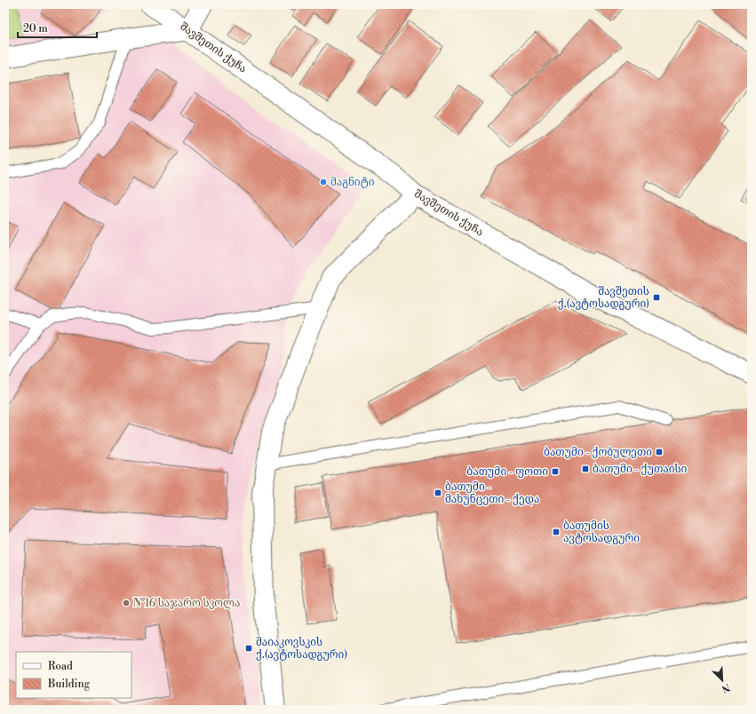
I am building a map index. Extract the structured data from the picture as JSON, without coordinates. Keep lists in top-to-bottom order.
{
  "streets": {
    "main road": ["შავშეთის ქუჩა"]
  },
  "places": {
    "other": ["მაგნიტი", "№16 საჯარო სკოლა"],
    "transit": [
      "შავშეთის ქ.(ავტოსადგური)",
      "ბათუმი - ქობულეთი",
      "ბათუმი - ქუთაისი",
      "ბათუმი - ფოთი",
      "ბათუმი - მახუნცეთი - ქედა",
      "ბათუმის ავტოსადგური",
      "მაიაკოვსკის ქ.(ავტოსადგური)"
    ]
  },
  "legend": ["Road", "Building"],
  "scale_bar": "20 m",
  "north": "bottom right"
}
